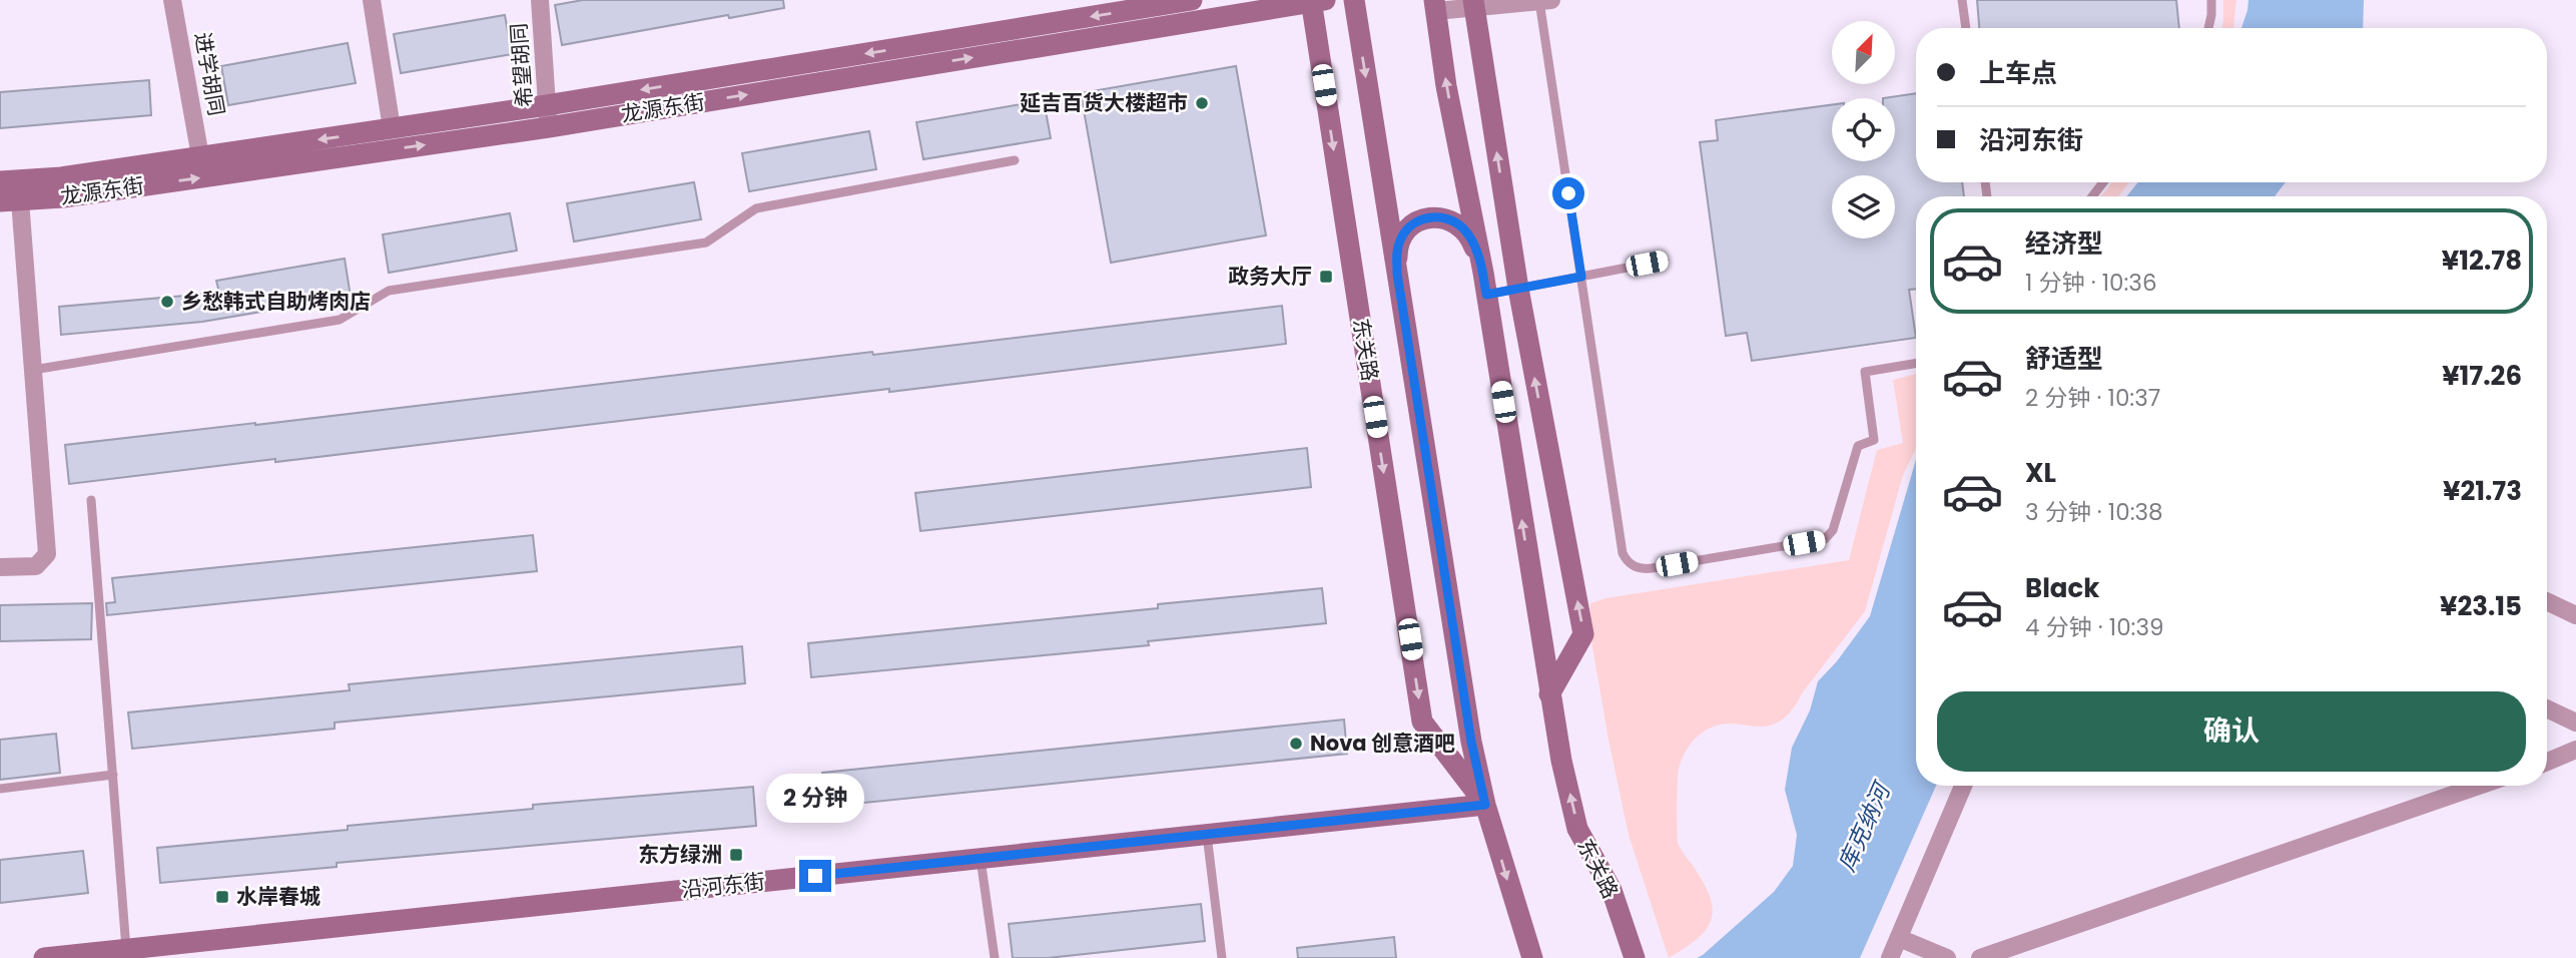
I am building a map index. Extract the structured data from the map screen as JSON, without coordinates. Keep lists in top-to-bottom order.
{
  "streets": {
    "main road": ["龙源东街", "东关路", "沿河东街"],
    "street": ["希望胡同", "进学胡同"]
  },
  "crossings": [
    ["希望胡同", "龙源东街"],
    ["进学胡同", "龙源东街"],
    ["龙源东街", "东关路"],
    ["东关路", "沿河东街"]
  ],
  "water": ["库克纳河"],
  "places": {
    "other": ["延吉百货大楼超市", "乡愁韩式自助烤肉店", "Nova 创意酒吧"],
    "transit": ["政务大厅", "东方绿洲", "水岸春城"]
  },
  "north": "top right",
  "page": {
    "banner": ["上车点", "沿河东街"],
    "list": [
      {
        "name": "经济型",
        "note": "1 分钟 · 10:36",
        "value": "¥12.78"
      },
      {
        "name": "舒适型",
        "note": "2 分钟 · 10:37",
        "value": "¥17.26"
      },
      {
        "name": "XL",
        "note": "3 分钟 · 10:38",
        "value": "¥21.73"
      },
      {
        "name": "Black",
        "note": "4 分钟 · 10:39",
        "value": "¥23.15"
      }
    ],
    "buttons": "确认",
    "bubble": "2 分钟"
  }
}
